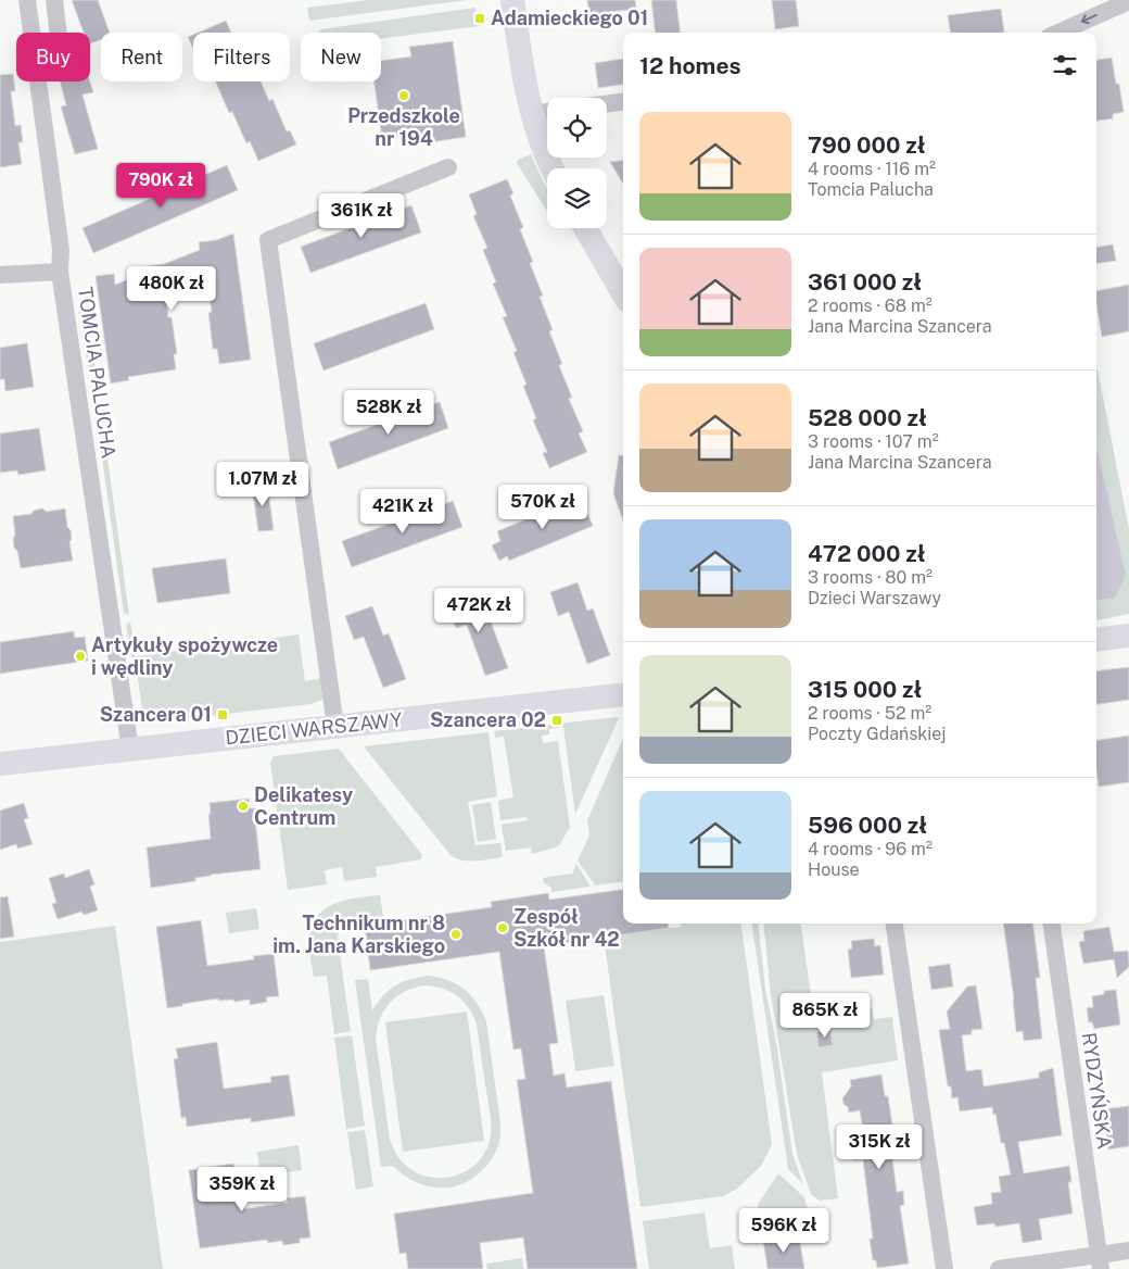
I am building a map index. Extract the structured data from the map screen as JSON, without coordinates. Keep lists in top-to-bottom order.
{
  "streets": {
    "street": ["TOMCIA PALUCHA", "DZIECI WARSZAWY", "RYDZYŃSKA"]
  },
  "crossings": [
    ["TOMCIA PALUCHA", "DZIECI WARSZAWY"]
  ],
  "places": {
    "transit": ["Adamieckiego 01", "Szancera 01", "Szancera 02"],
    "other": [
      "Przedszkole nr 194",
      "Artykuły spożywcze i wędliny",
      "Delikatesy Centrum",
      "Zespół Szkół nr 42",
      "Technikum nr 8 im. Jana Karskiego"
    ]
  },
  "page": {
    "chip": [
      "Buy",
      "Rent",
      "Filters",
      "New"
    ],
    "heading": "12 homes",
    "list": [
      {
        "name": "790 000 zł",
        "note": "4 rooms · 116 m² · Tomcia Palucha"
      },
      {
        "name": "361 000 zł",
        "note": "2 rooms · 68 m² · Jana Marcina Szancera"
      },
      {
        "name": "528 000 zł",
        "note": "3 rooms · 107 m² · Jana Marcina Szancera"
      },
      {
        "name": "472 000 zł",
        "note": "3 rooms · 80 m² · Dzieci Warszawy"
      },
      {
        "name": "315 000 zł",
        "note": "2 rooms · 52 m² · Poczty Gdańskiej"
      },
      {
        "name": "596 000 zł",
        "note": "4 rooms · 96 m² · House"
      }
    ],
    "price": [
      "790K zł",
      "361K zł",
      "480K zł",
      "528K zł",
      "1.07M zł",
      "570K zł",
      "421K zł",
      "472K zł",
      "865K zł",
      "315K zł",
      "359K zł",
      "596K zł"
    ]
  }
}
